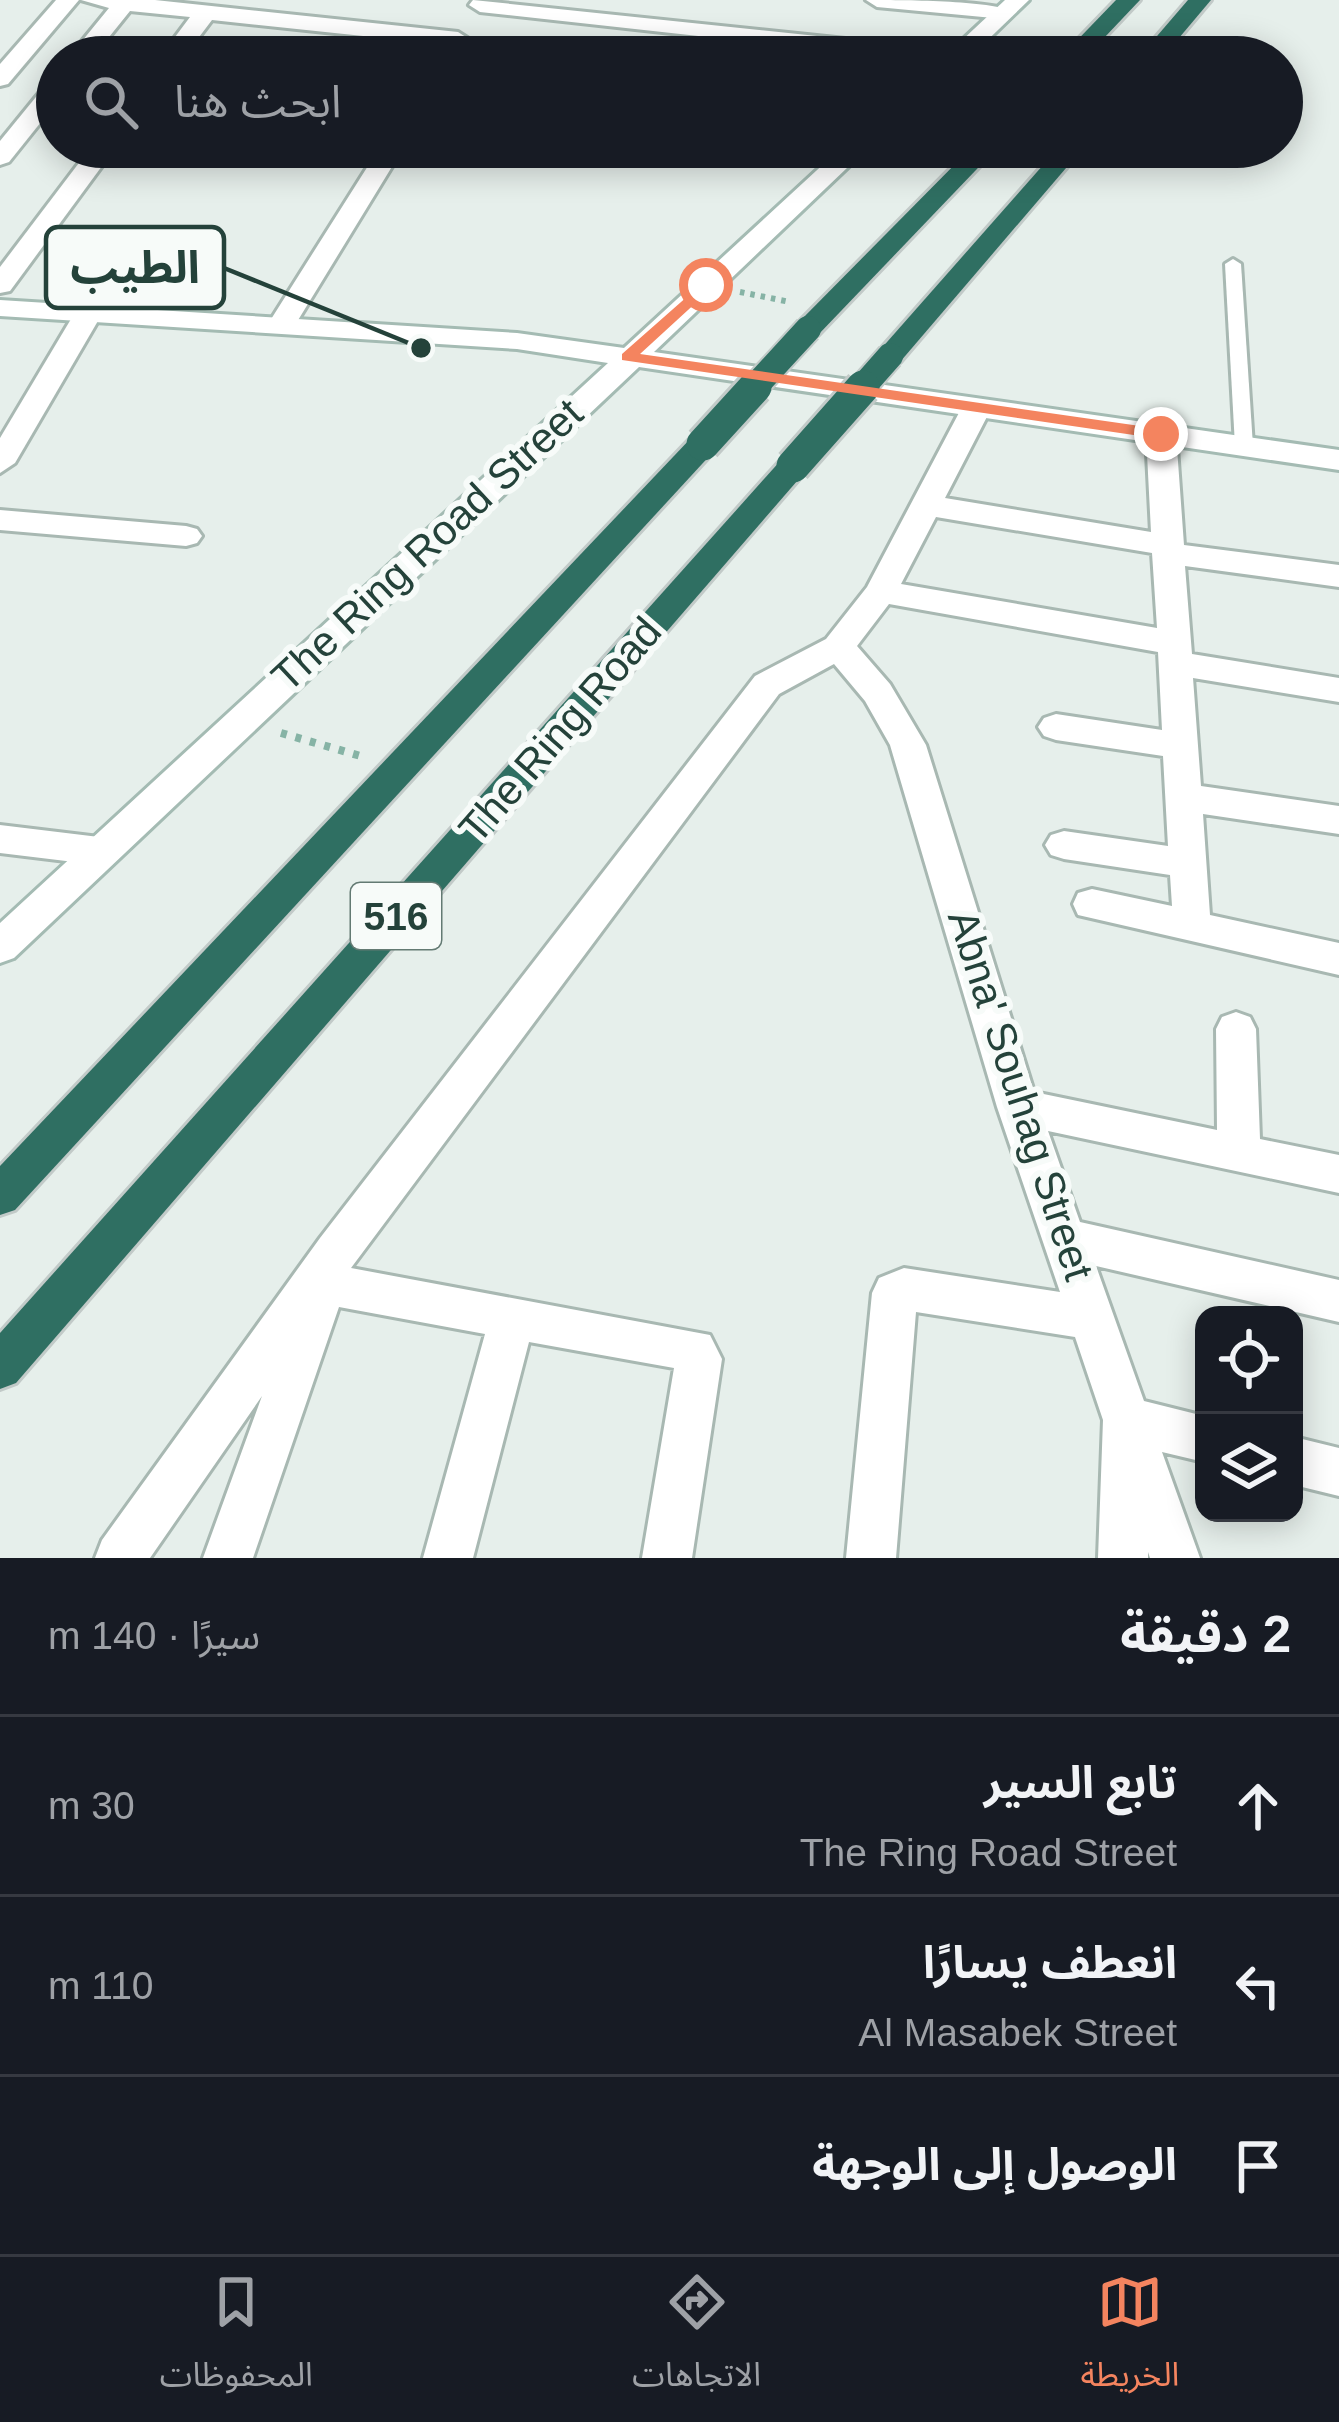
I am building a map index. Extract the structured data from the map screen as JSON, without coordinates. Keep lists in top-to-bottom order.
{
  "streets": {
    "highway": ["The Ring Road", "516"],
    "street": ["The Ring Road Street", "Abna' Souhag Street"]
  },
  "places": ["الطيب"],
  "page": {
    "search": "ابحث هنا",
    "heading": ["2 دقيقة", "سيرًا · 140 m"],
    "list": [
      ["تابع السير", "The Ring Road Street", "30 m"],
      ["انعطف يسارًا", "Al Masabek Street", "110 m"],
      "الوصول إلى الوجهة"
    ],
    "nav": ["الخريطة", "الاتجاهات", "المحفوظات"]
  }
}
